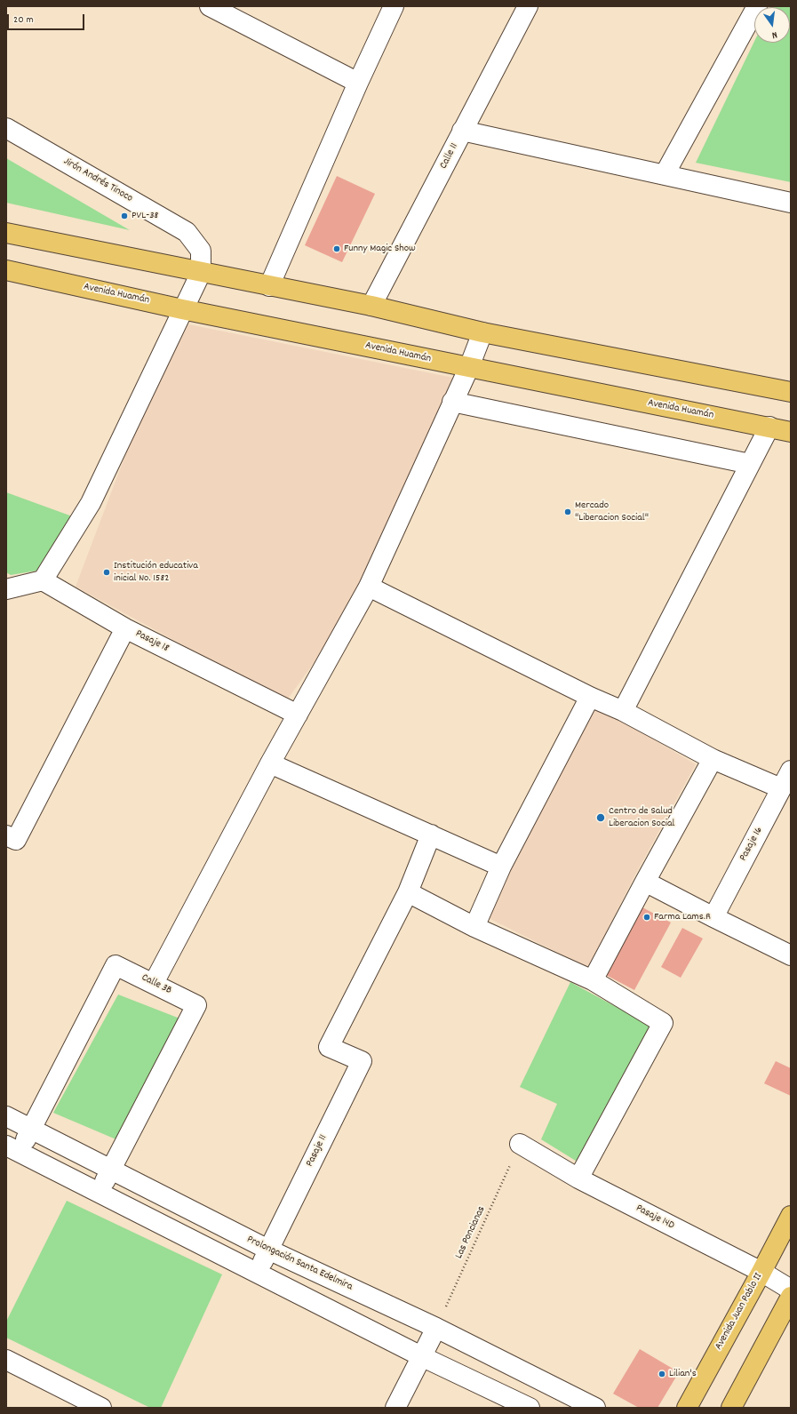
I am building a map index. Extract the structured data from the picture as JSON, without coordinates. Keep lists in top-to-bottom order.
{
  "streets": {
    "main road": ["Avenida Huamán", "Avenida Juan Pablo II"],
    "street": [
      "Calle 11",
      "Jirón Andrés Tinoco",
      "Pasaje 18",
      "Pasaje 16",
      "Calle 3B",
      "Pasaje 11",
      "Pasaje 14D",
      "Prolongación Santa Edelmira"
    ],
    "path": ["Las Poncianas"]
  },
  "crossings": [
    ["Calle 3B", "Prolongación Santa Edelmira"],
    ["Pasaje 11", "Prolongación Santa Edelmira"],
    ["Pasaje 14D", "Las Poncianas"],
    ["Pasaje 14D", "Avenida Juan Pablo II"],
    ["Las Poncianas", "Prolongación Santa Edelmira"]
  ],
  "places": [
    "PVL-38",
    "Funny Magic Show",
    "Mercado \"Liberacion Social\"",
    "Institución educativa inicial No. 1582",
    "Centro de Salud Liberacion Social",
    "Farma Lams.R",
    "Lilian's"
  ],
  "scale_bar": "20 m",
  "north": "bottom"
}
